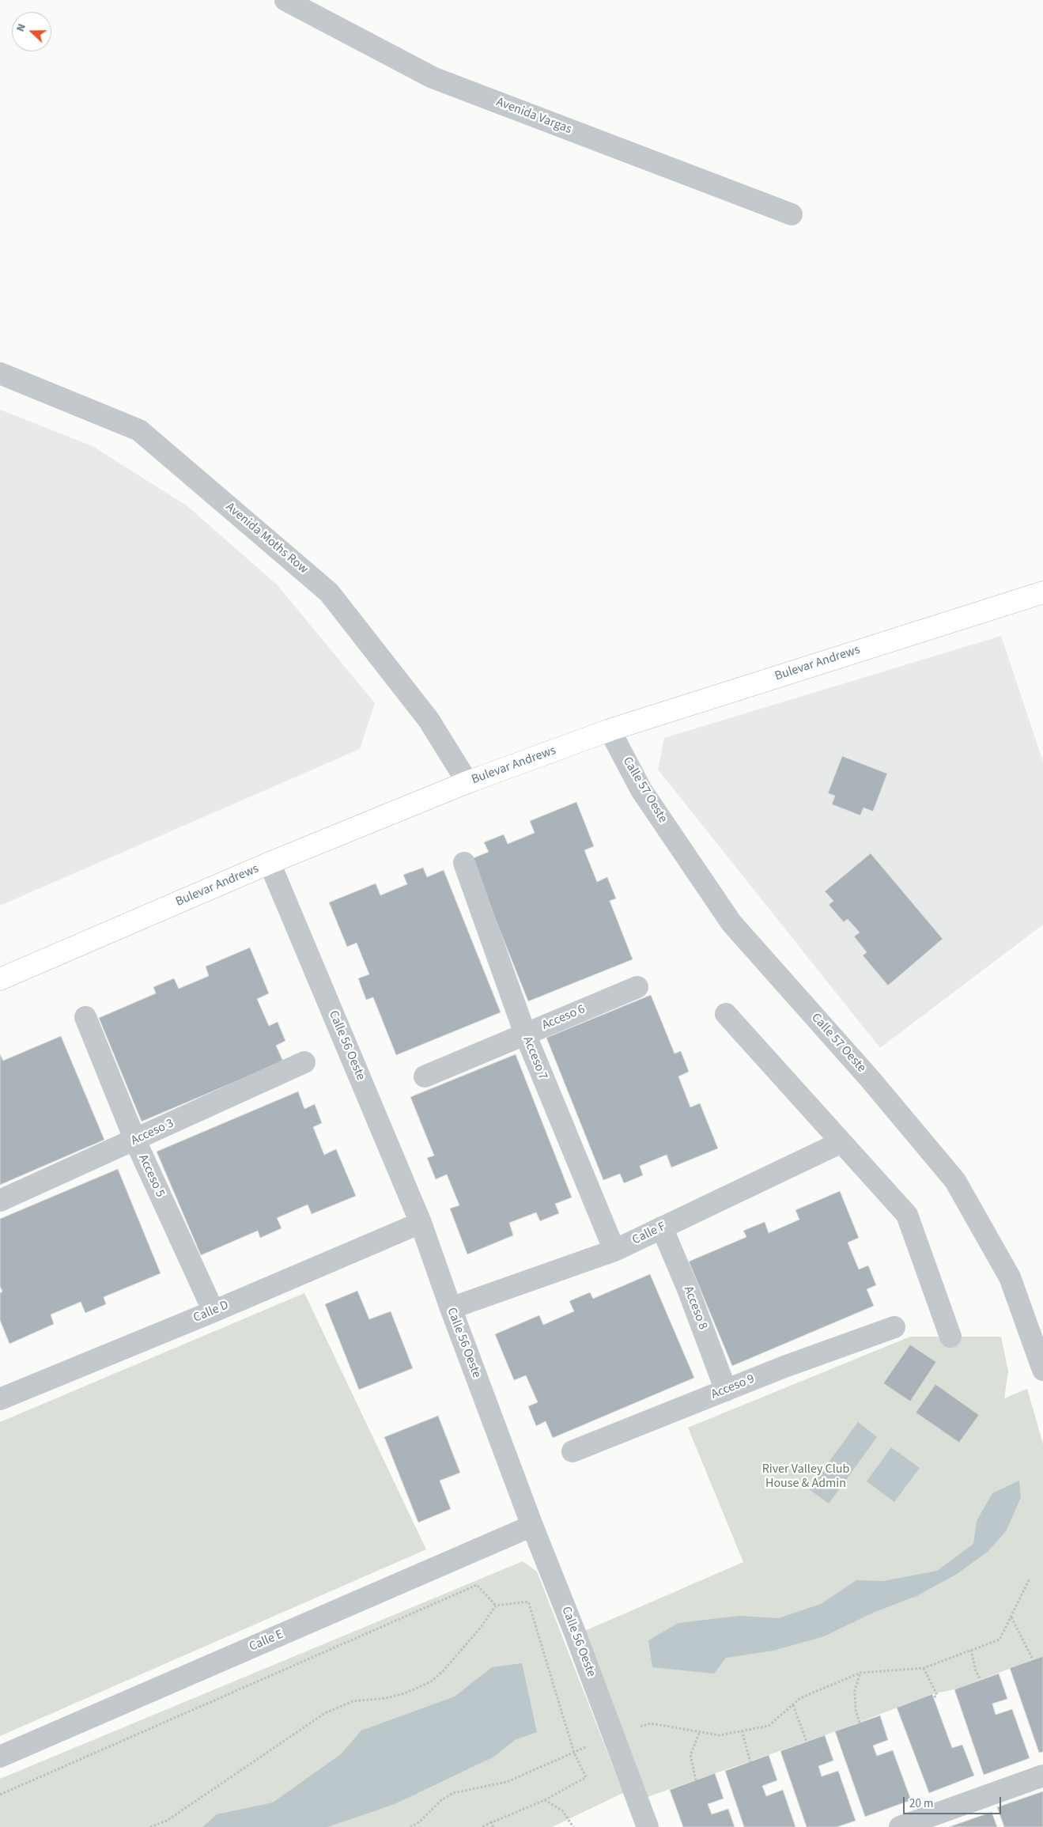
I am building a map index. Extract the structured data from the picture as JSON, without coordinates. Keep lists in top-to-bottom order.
{
  "streets": {
    "main road": ["Bulevar Andrews"],
    "street": [
      "Avenida Vargas",
      "Avenida Moths Row",
      "Calle 57 Oeste",
      "Acceso 6",
      "Calle 56 Oeste",
      "Acceso 7",
      "Acceso 3",
      "Acceso 5",
      "Calle F",
      "Acceso 8",
      "Calle D",
      "Acceso 9",
      "Calle E"
    ]
  },
  "crossings": [
    ["Avenida Moths Row", "Bulevar Andrews"],
    ["Bulevar Andrews", "Calle 57 Oeste"],
    ["Bulevar Andrews", "Calle 56 Oeste"],
    ["Acceso 6", "Acceso 7"],
    ["Calle 56 Oeste", "Calle F"],
    ["Calle 56 Oeste", "Calle D"],
    ["Calle 56 Oeste", "Calle E"],
    ["Acceso 7", "Calle F"],
    ["Acceso 3", "Acceso 5"],
    ["Acceso 5", "Calle D"],
    ["Calle F", "Acceso 8"],
    ["Acceso 8", "Acceso 9"]
  ],
  "parks": ["River Valley Club House & Admin"],
  "scale_bar": "20 m",
  "north": "left"
}
